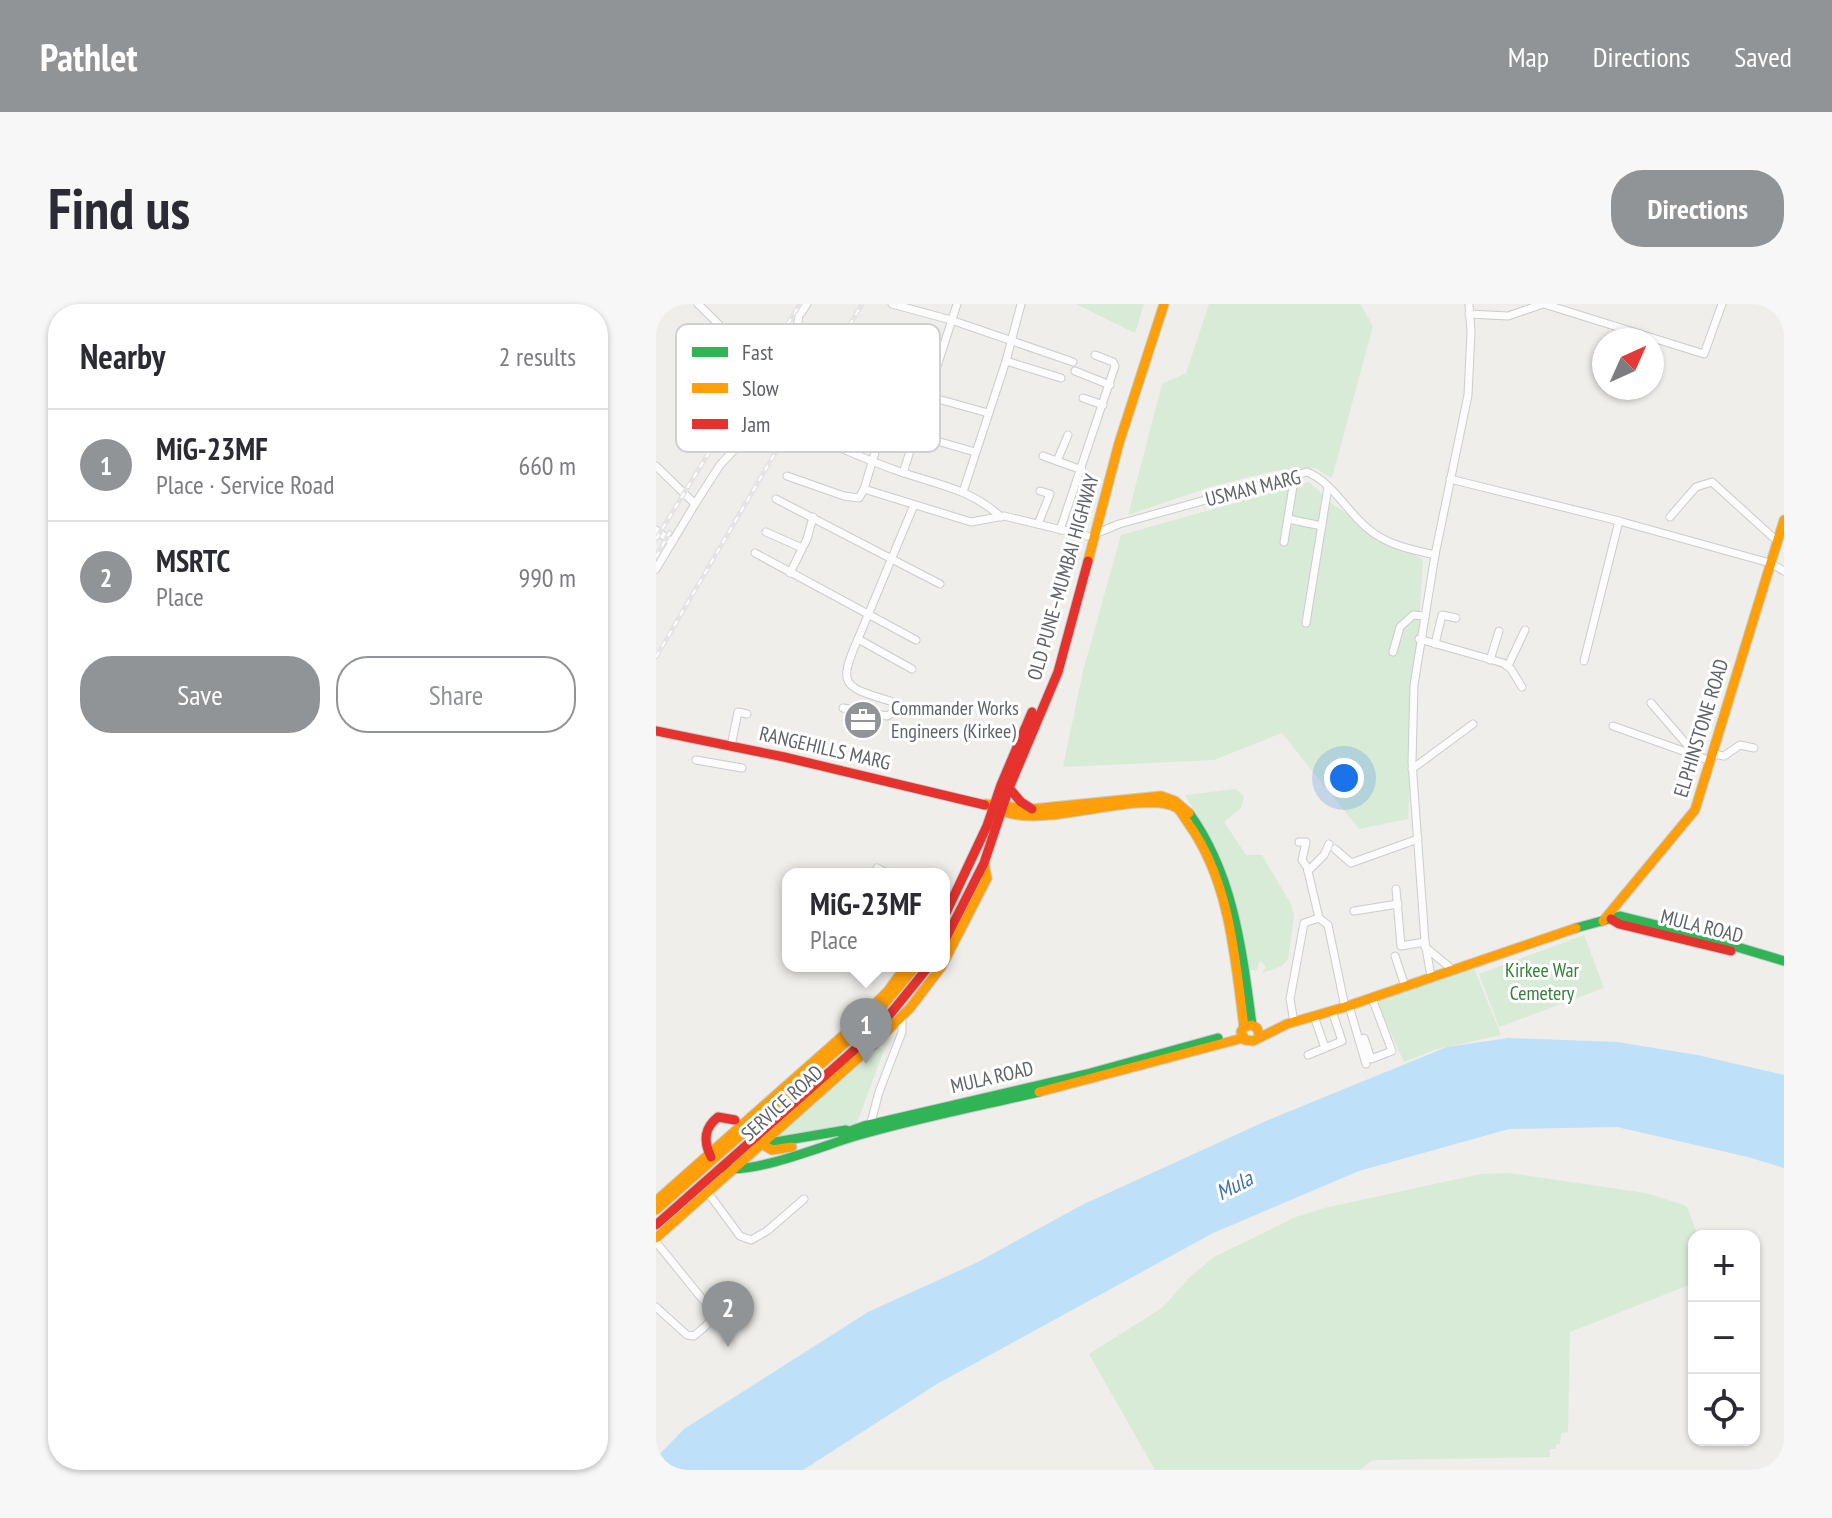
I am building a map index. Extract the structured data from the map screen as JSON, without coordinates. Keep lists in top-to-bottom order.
{
  "streets": {
    "main road": [
      "OLD PUNE–MUMBAI HIGHWAY",
      "ELPHINSTONE ROAD",
      "RANGEHILLS MARG",
      "MULA ROAD",
      "SERVICE ROAD"
    ],
    "street": ["USMAN MARG"]
  },
  "crossings": [
    ["USMAN MARG", "OLD PUNE–MUMBAI HIGHWAY"],
    ["OLD PUNE–MUMBAI HIGHWAY", "RANGEHILLS MARG"],
    ["OLD PUNE–MUMBAI HIGHWAY", "SERVICE ROAD"],
    ["ELPHINSTONE ROAD", "MULA ROAD"]
  ],
  "water": ["Mula"],
  "parks": ["Kirkee War Cemetery"],
  "places": {
    "office": ["Commander Works Engineers (Kirkee)"]
  },
  "legend": ["Fast", "Slow", "Jam"],
  "north": "top right",
  "page": {
    "header": "Pathlet",
    "nav": ["Map", "Directions", "Saved"],
    "buttons": [
      "Directions",
      ["Save", "Share"]
    ],
    "title": "Find us",
    "heading": ["Nearby", "2 results"],
    "list": [
      {
        "mark": "1",
        "name": "MiG-23MF",
        "note": "Place · Service Road",
        "value": "660 m"
      },
      {
        "mark": "2",
        "name": "MSRTC",
        "note": "Place",
        "value": "990 m"
      }
    ],
    "popup": ["MiG-23MF", "Place"],
    "pins": ["1", "2"],
    "map_buttons": ["+", "−"]
  }
}
